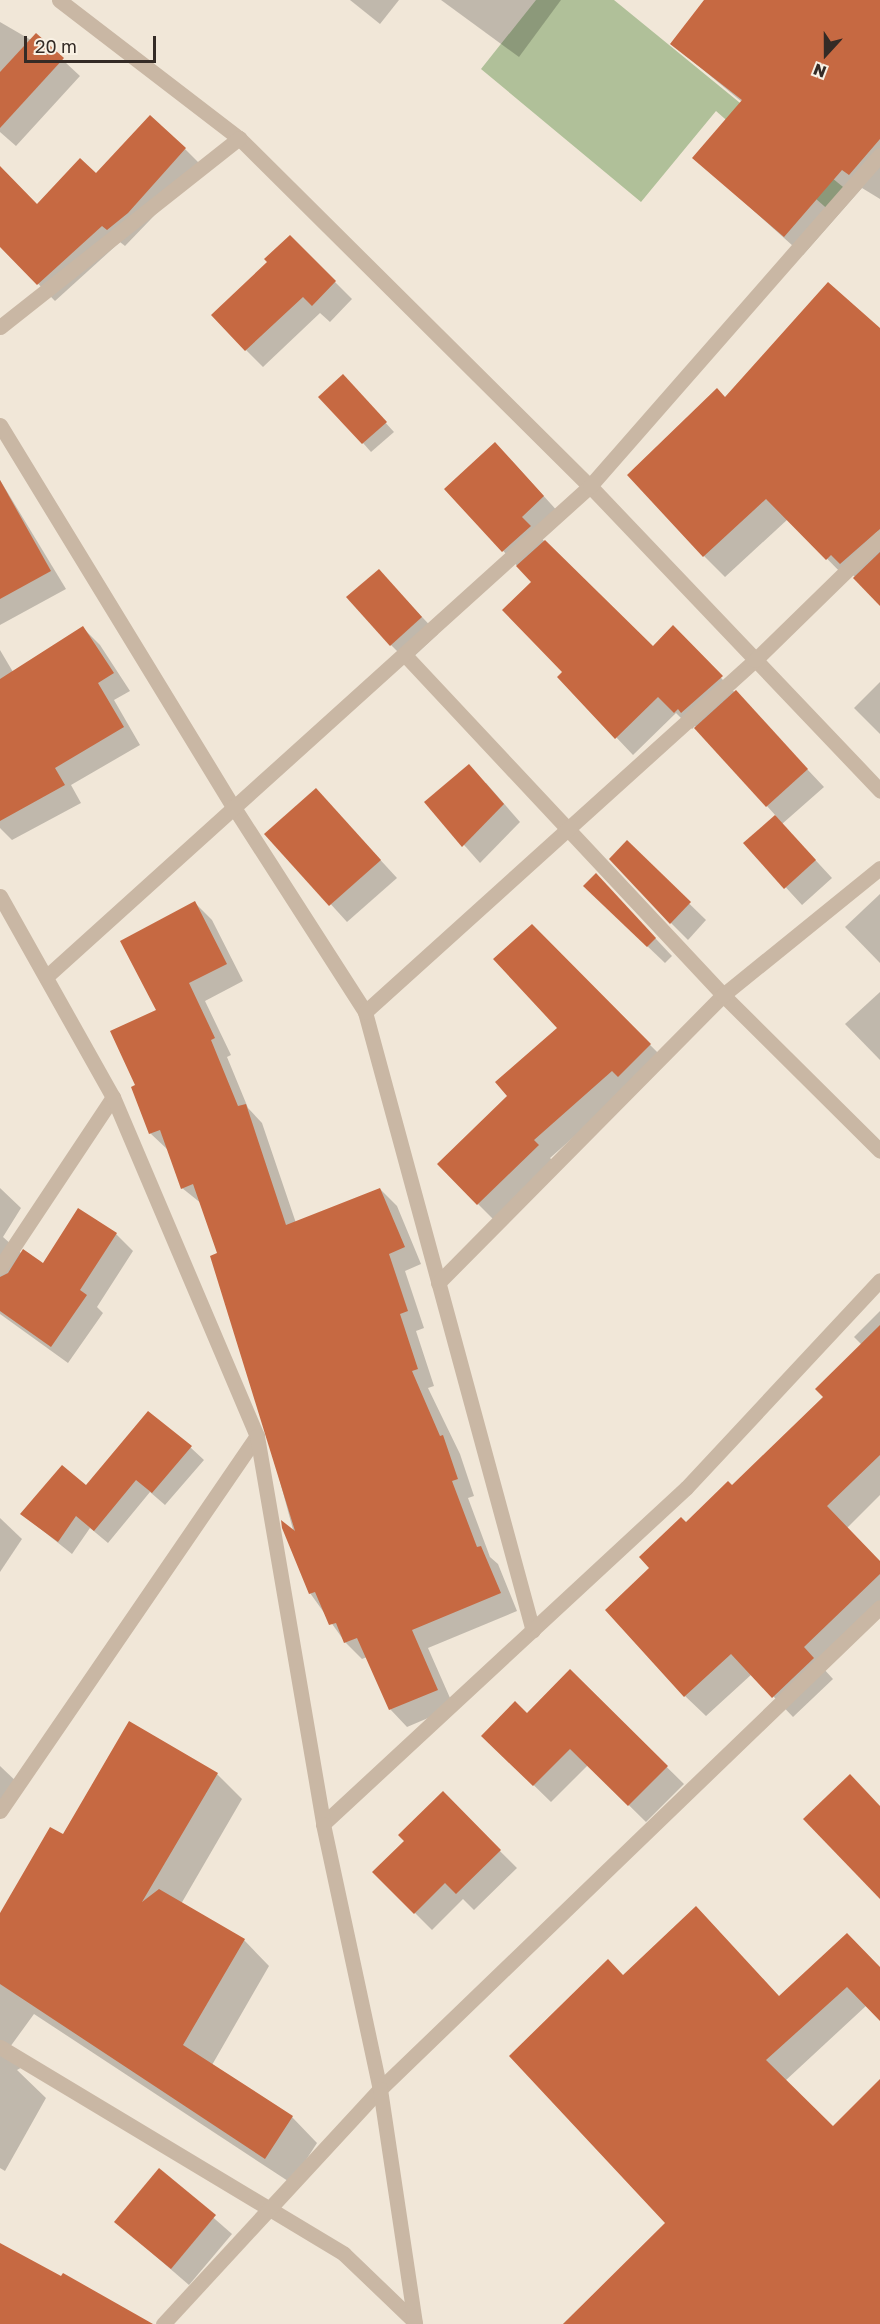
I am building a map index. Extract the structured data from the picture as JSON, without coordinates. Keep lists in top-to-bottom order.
{
  "scale_bar": "20 m",
  "north": "bottom"
}
